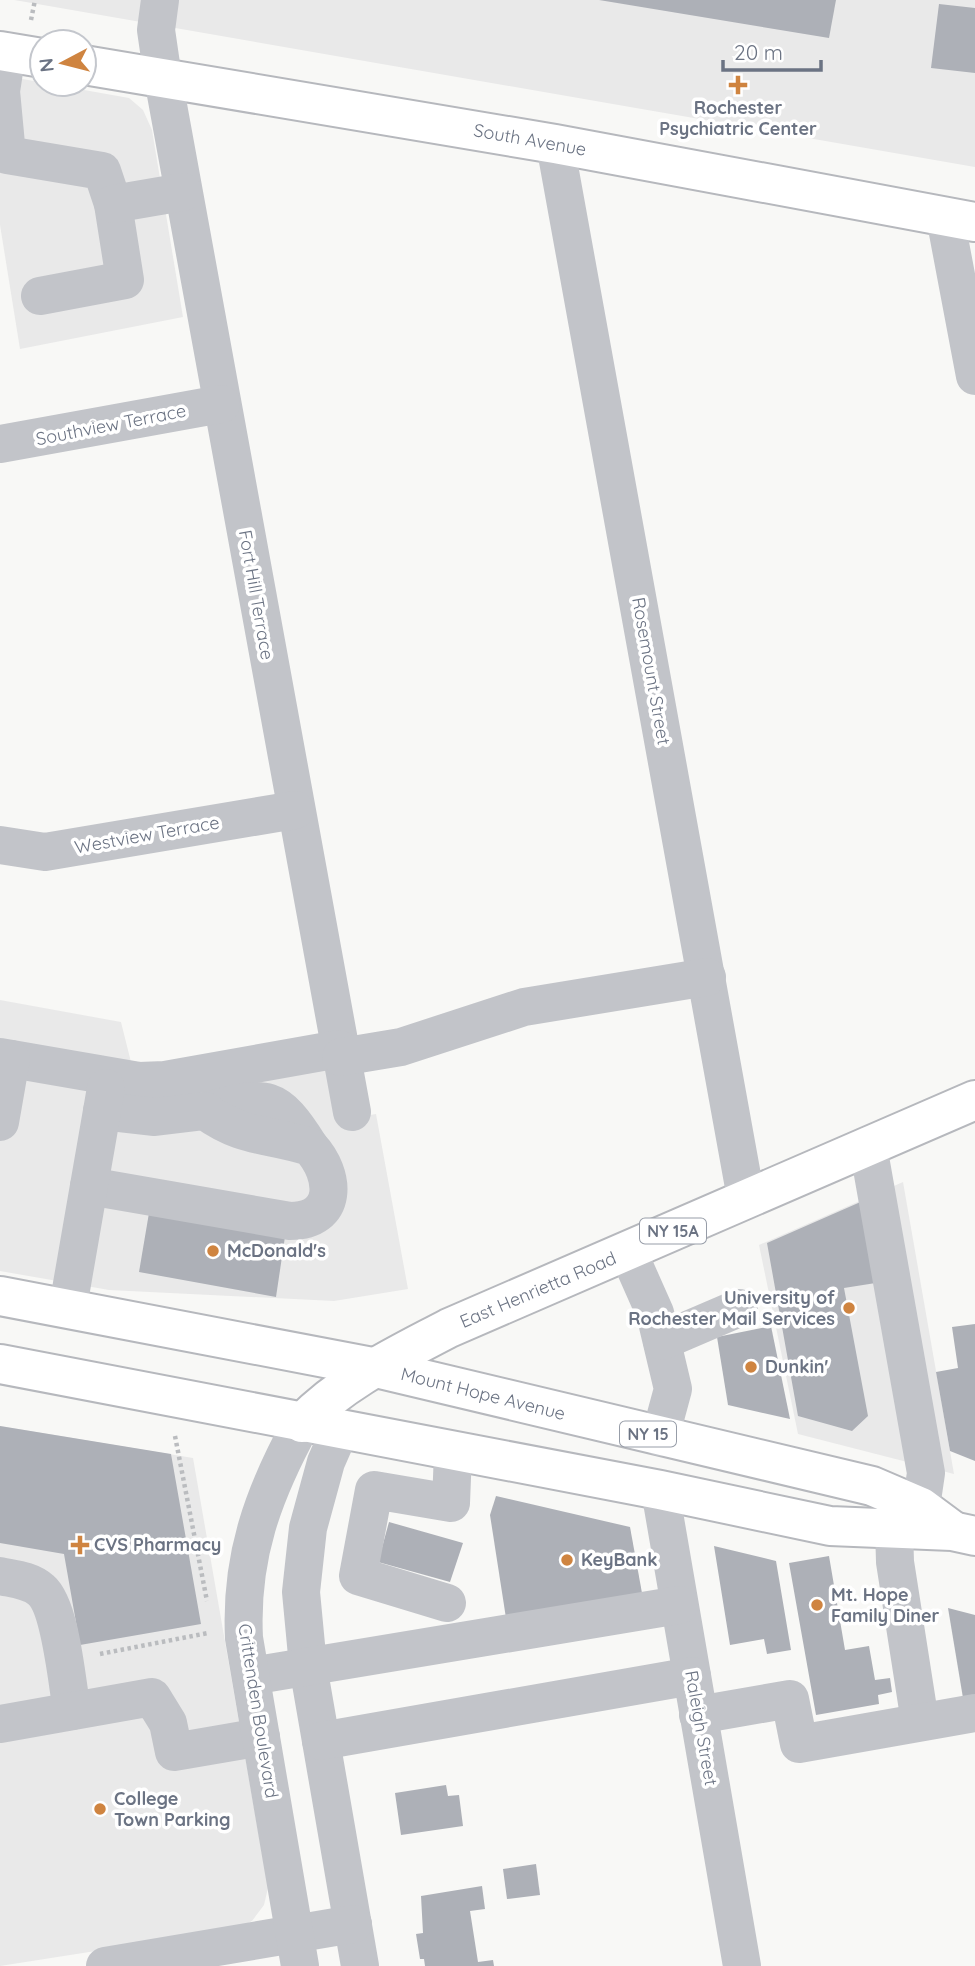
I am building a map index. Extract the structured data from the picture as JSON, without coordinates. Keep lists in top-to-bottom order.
{
  "streets": {
    "main road": [
      "South Avenue",
      "NY 15A",
      "East Henrietta Road",
      "Mount Hope Avenue",
      "NY 15"
    ],
    "street": [
      "Southview Terrace",
      "Fort Hill Terrace",
      "Rosemount Street",
      "Westview Terrace",
      "Crittenden Boulevard",
      "Raleigh Street"
    ]
  },
  "crossings": [
    ["South Avenue", "Fort Hill Terrace"],
    ["South Avenue", "Rosemount Street"],
    ["Southview Terrace", "Fort Hill Terrace"],
    ["Fort Hill Terrace", "Westview Terrace"],
    ["Rosemount Street", "East Henrietta Road"],
    ["East Henrietta Road", "Mount Hope Avenue"],
    ["East Henrietta Road", "Crittenden Boulevard"]
  ],
  "places": {
    "health": ["Rochester Psychiatric Center", "CVS Pharmacy"],
    "other": [
      "McDonald's",
      "University of Rochester Mail Services",
      "Dunkin'",
      "KeyBank",
      "Mt. Hope Family Diner",
      "College Town Parking"
    ]
  },
  "scale_bar": "20 m",
  "north": "left"
}
